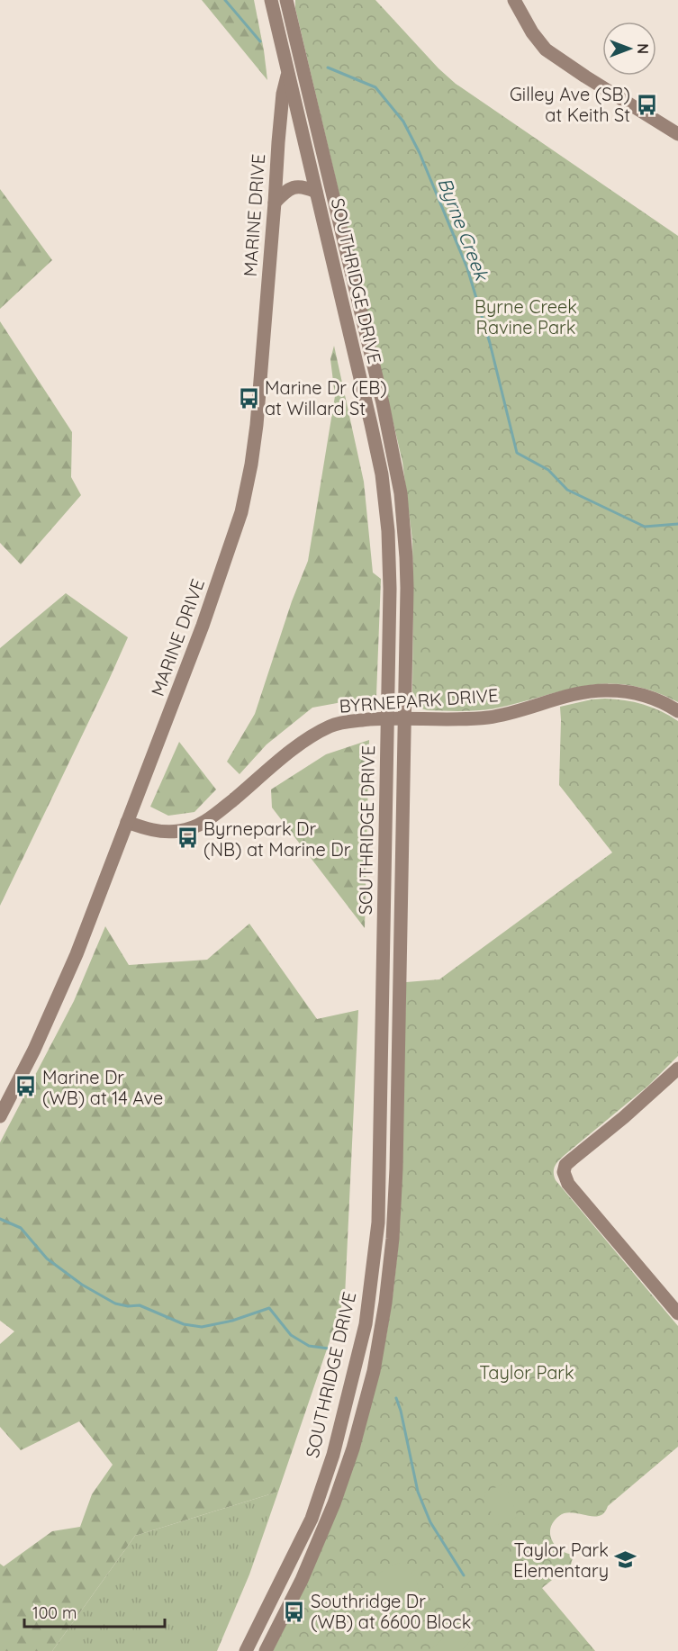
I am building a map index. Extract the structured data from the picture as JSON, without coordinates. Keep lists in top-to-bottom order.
{
  "streets": {
    "main road": ["MARINE DRIVE", "SOUTHRIDGE DRIVE", "BYRNEPARK DRIVE"]
  },
  "crossings": [
    ["MARINE DRIVE", "SOUTHRIDGE DRIVE"],
    ["MARINE DRIVE", "BYRNEPARK DRIVE"],
    ["SOUTHRIDGE DRIVE", "BYRNEPARK DRIVE"]
  ],
  "water": ["Byrne Creek"],
  "parks": ["Byrne Creek Ravine Park", "Taylor Park"],
  "places": {
    "bus stop": [
      "Gilley Ave (SB) at Keith St",
      "Marine Dr (EB) at Willard St",
      "Byrnepark Dr (NB) at Marine Dr",
      "Marine Dr (WB) at 14 Ave",
      "Southridge Dr (WB) at 6600 Block"
    ],
    "school or university": ["Taylor Park Elementary"]
  },
  "scale_bar": "100 m",
  "north": "right"
}
